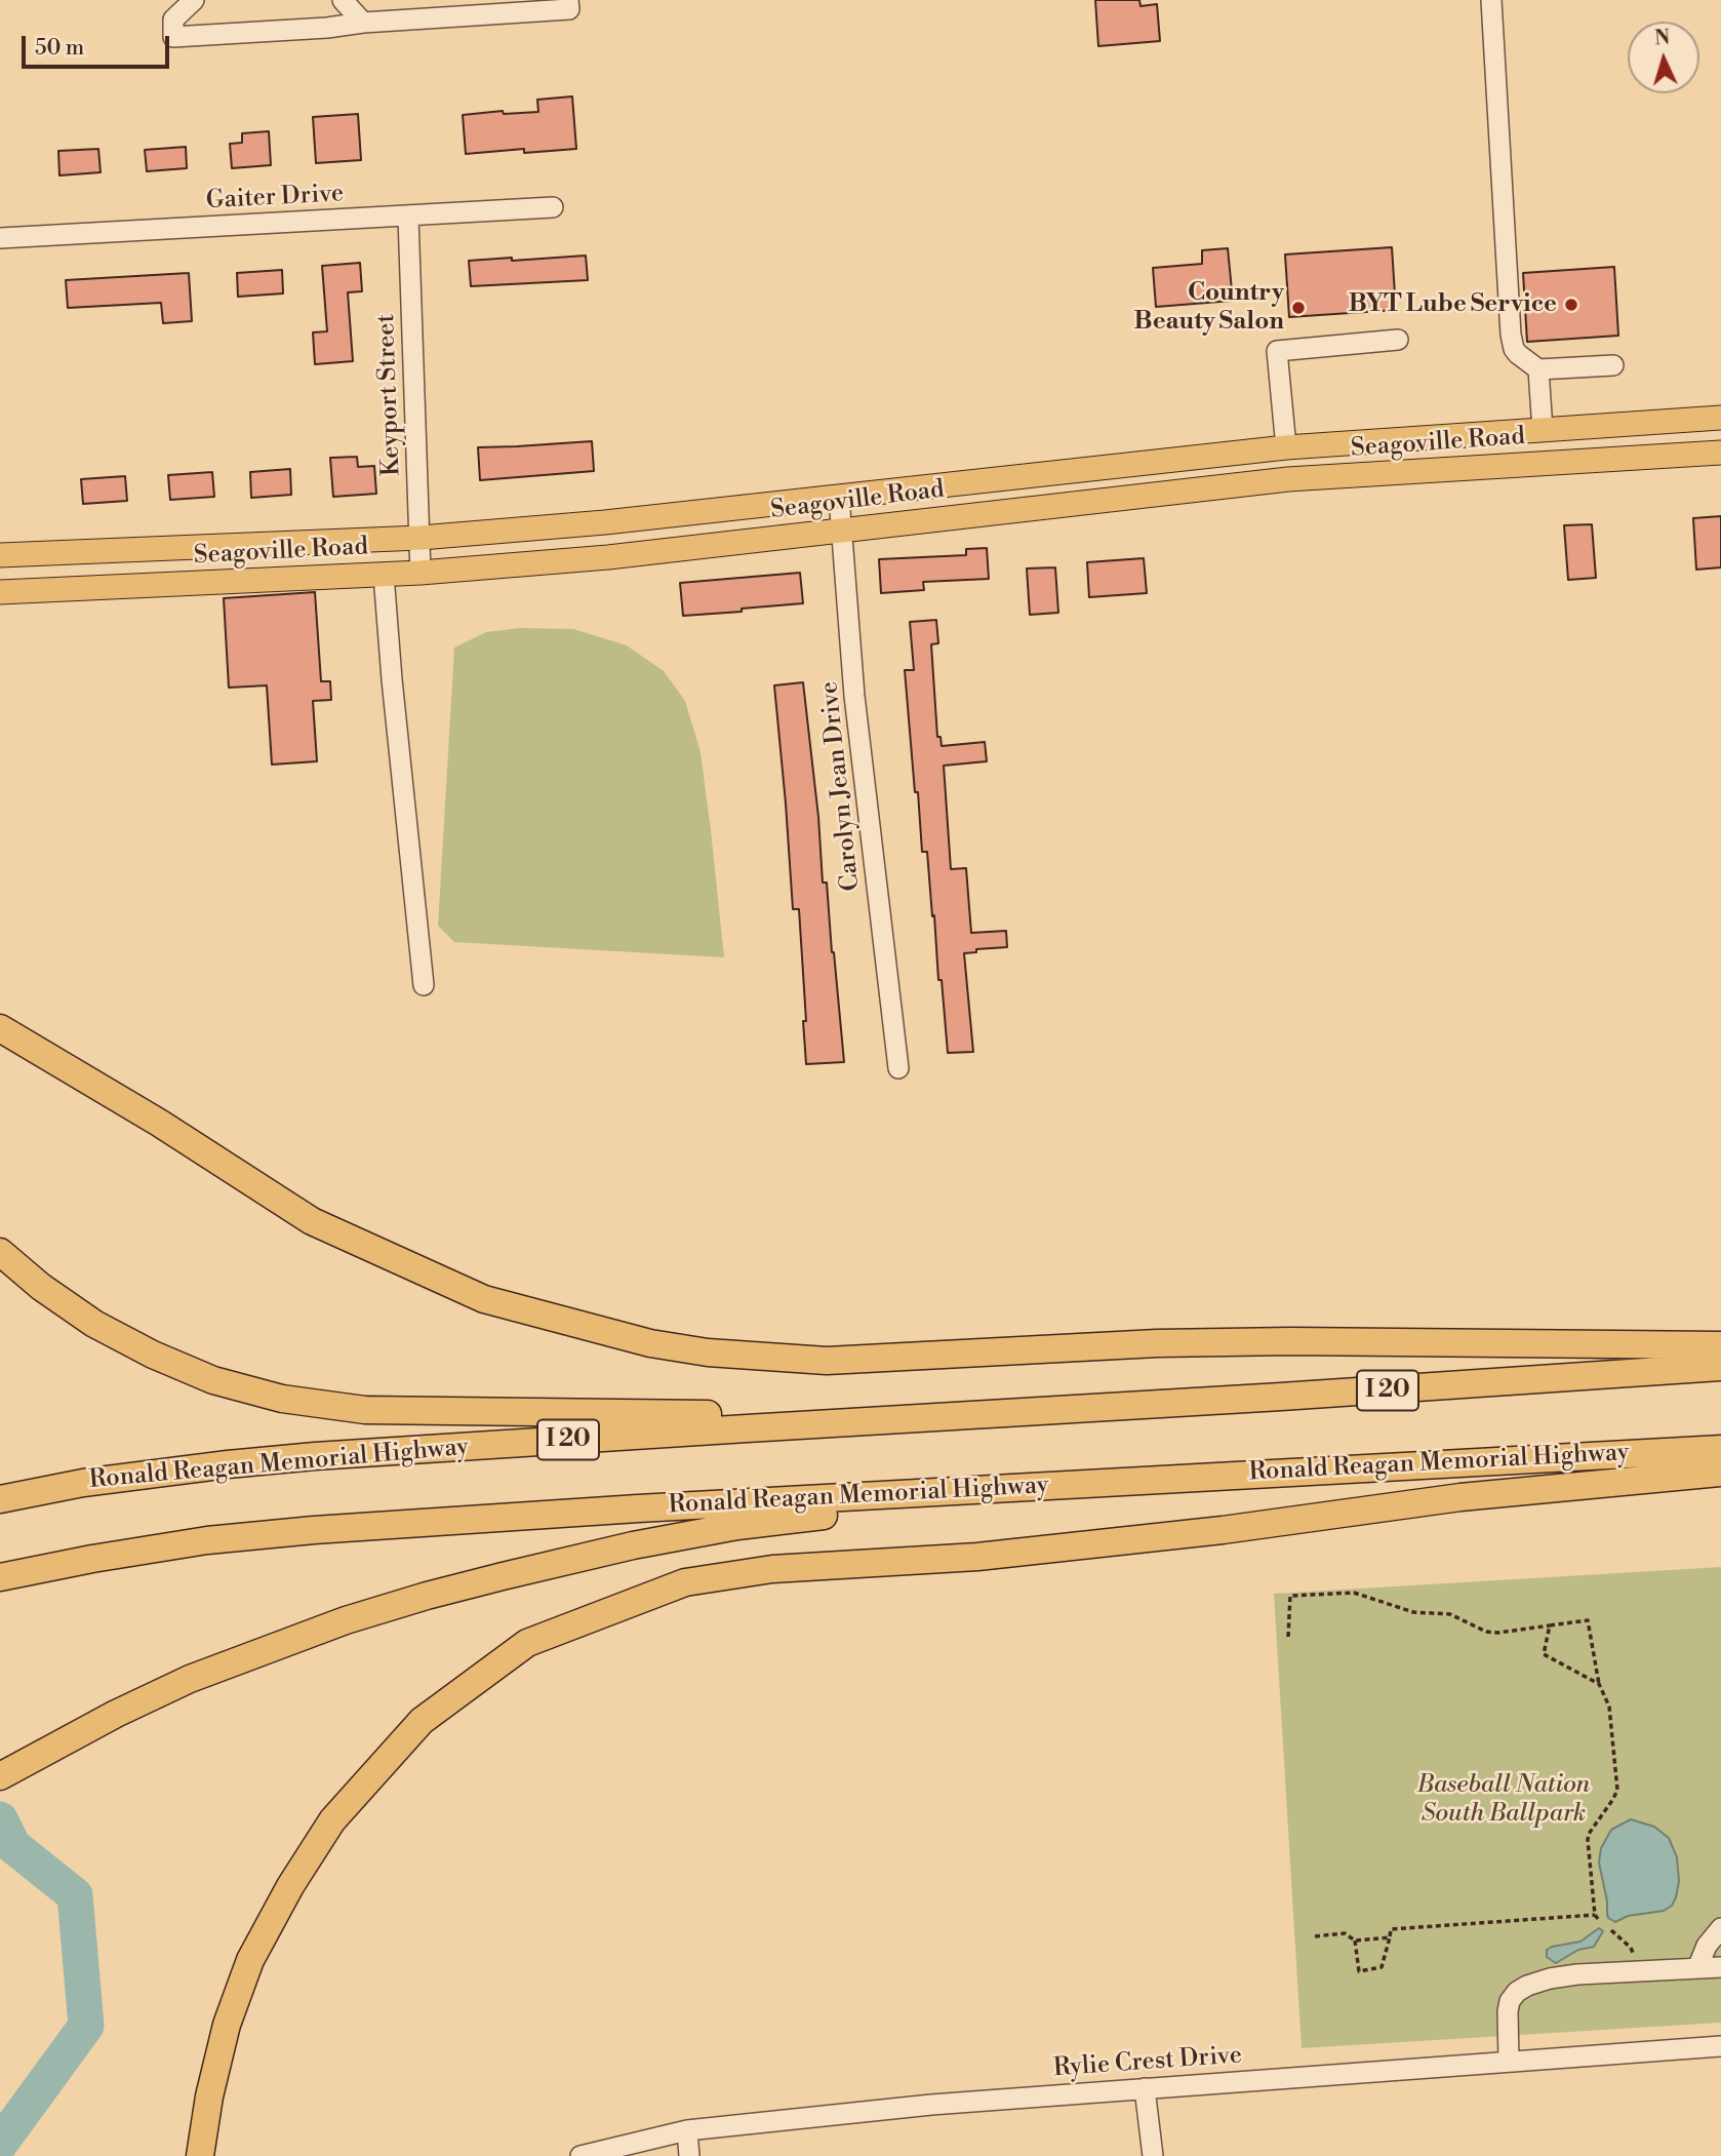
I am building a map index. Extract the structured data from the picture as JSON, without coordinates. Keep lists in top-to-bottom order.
{
  "streets": {
    "highway": ["I 20", "Ronald Reagan Memorial Highway"],
    "main road": ["Seagoville Road"],
    "street": [
      "Gaiter Drive",
      "Keyport Street",
      "Carolyn Jean Drive",
      "Rylie Crest Drive"
    ]
  },
  "crossings": [
    ["Gaiter Drive", "Keyport Street"],
    ["Keyport Street", "Seagoville Road"],
    ["Seagoville Road", "Carolyn Jean Drive"]
  ],
  "parks": ["Baseball Nation South Ballpark"],
  "places": ["BYT Lube Service", "Country Beauty Salon"],
  "scale_bar": "50 m",
  "north": "top"
}
